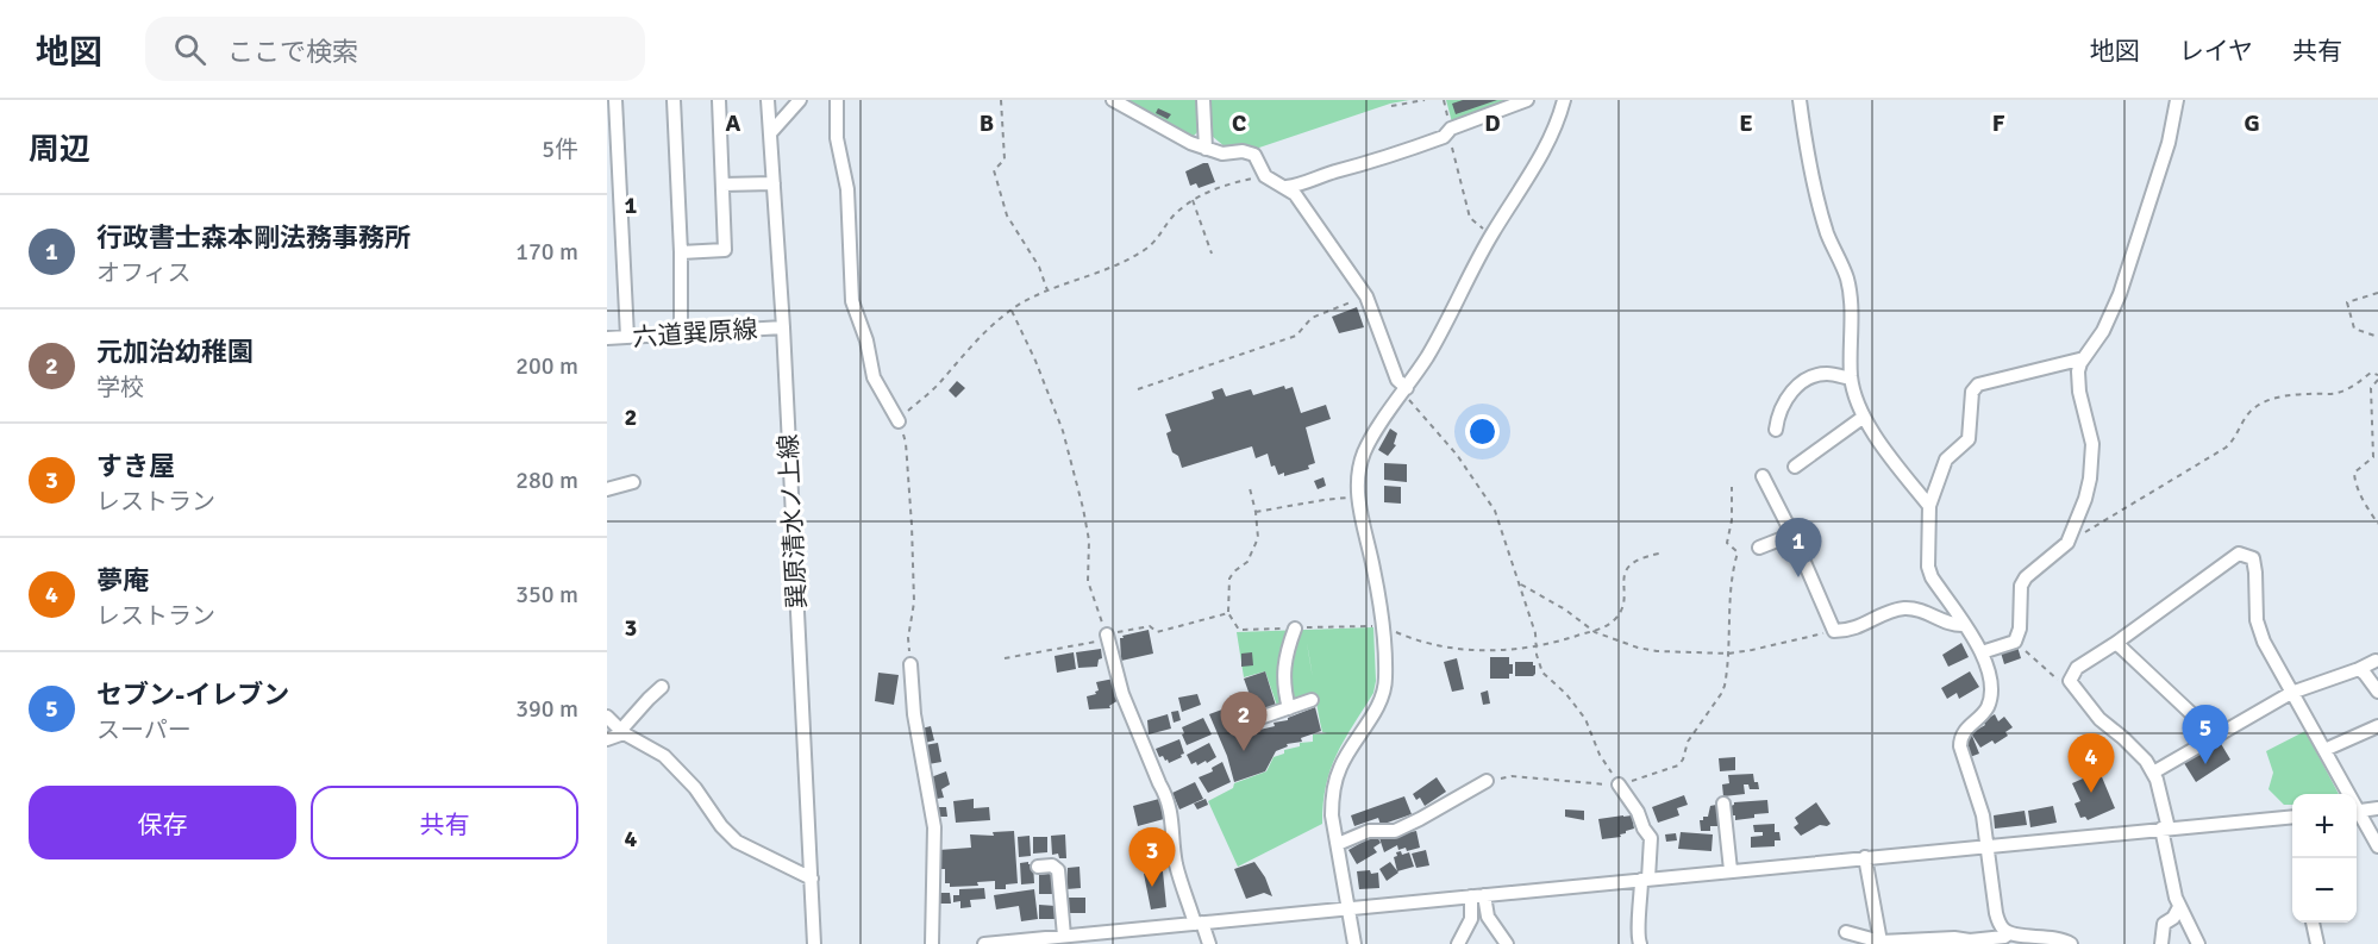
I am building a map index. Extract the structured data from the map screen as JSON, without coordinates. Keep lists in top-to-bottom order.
{
  "streets": {
    "street": ["六道巽原線", "巽原清水ノ上線"]
  },
  "crossings": [
    ["六道巽原線", "巽原清水ノ上線"]
  ],
  "page": {
    "header": "地図",
    "search": "ここで検索",
    "nav": ["地図", "レイヤ", "共有"],
    "heading": ["周辺", "5件"],
    "list": [
      {
        "mark": "1",
        "name": "行政書士森本剛法務事務所",
        "note": "オフィス",
        "value": "170 m"
      },
      {
        "mark": "2",
        "name": "元加治幼稚園",
        "note": "学校",
        "value": "200 m"
      },
      {
        "mark": "3",
        "name": "すき屋",
        "note": "レストラン",
        "value": "280 m"
      },
      {
        "mark": "4",
        "name": "夢庵",
        "note": "レストラン",
        "value": "350 m"
      },
      {
        "mark": "5",
        "name": "セブン-イレブン",
        "note": "スーパー",
        "value": "390 m"
      }
    ],
    "pins": [
      "1",
      "2",
      "5",
      "4",
      "3"
    ],
    "buttons": ["保存", "共有"],
    "map_buttons": ["+", "−"]
  },
  "grid": {
    "columns": [
      "A",
      "B",
      "C",
      "D",
      "E",
      "F",
      "G"
    ],
    "rows": [
      "1",
      "2",
      "3",
      "4"
    ]
  }
}
